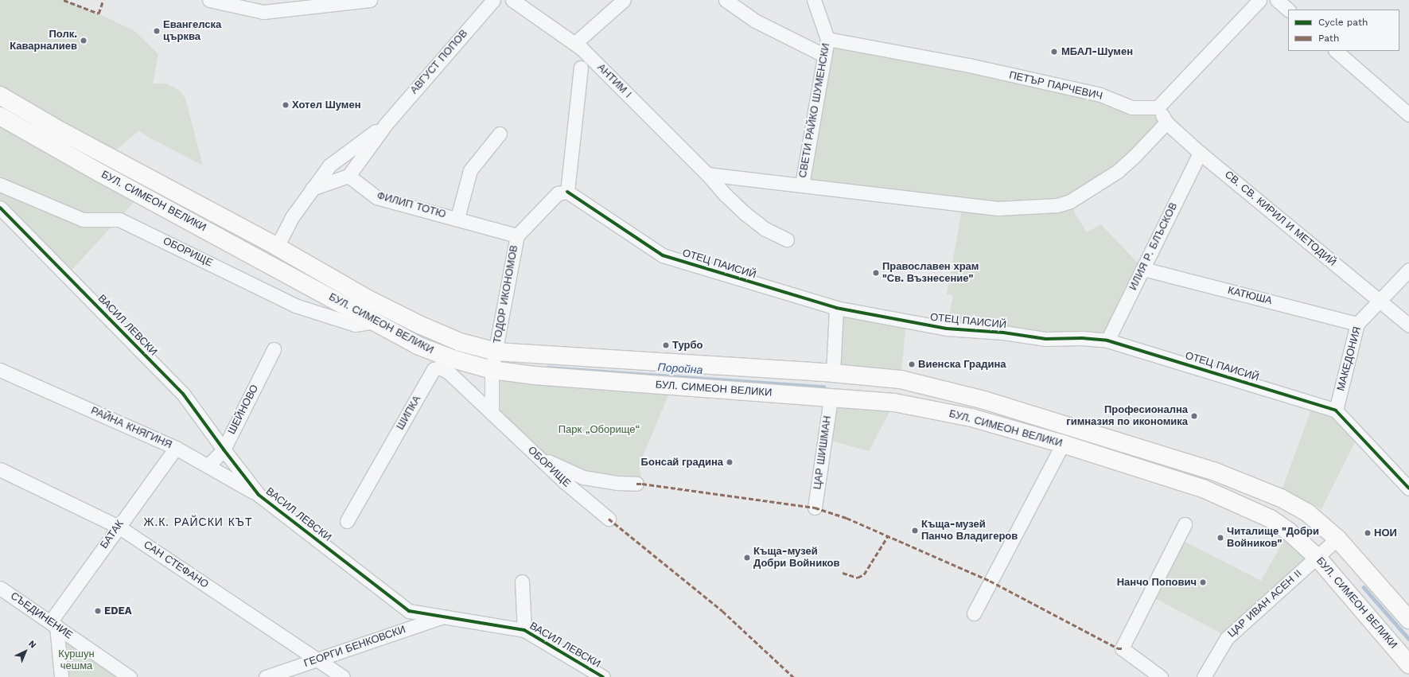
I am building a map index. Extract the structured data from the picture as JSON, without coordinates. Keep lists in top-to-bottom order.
{
  "streets": {
    "main road": ["БУЛ. СИМЕОН ВЕЛИКИ"],
    "street": [
      "АВГУСТ ПОПОВ",
      "АНТИМ I",
      "ПЕТЪР ПАРЧЕВИЧ",
      "СВЕТИ РАЙКО ШУМЕНСКИ",
      "ФИЛИП ТОТЮ",
      "СВ. СВ. КИРИЛ И МЕТОДИЙ",
      "ИЛИЯ Р. БЛЪСКОВ",
      "ОБОРИЩЕ",
      "ОТЕЦ ПАИСИЙ",
      "ТОДОР ИКОНОМОВ",
      "КАТЮША",
      "ВАСИЛ ЛЕВСКИ",
      "МАКЕДОНИЯ",
      "ШЕЙНОВО",
      "ШИПКА",
      "РАЙНА КНЯГИНЯ",
      "ЦАР ШИШМАН",
      "БАТАК",
      "САН СТЕФАНО",
      "ЦАР ИВАН АСЕН II",
      "СЪЕДИНЕНИЕ",
      "ГЕОРГИ БЕНКОВСКИ"
    ]
  },
  "crossings": [
    ["ПЕТЪР ПАРЧЕВИЧ", "СВЕТИ РАЙКО ШУМЕНСКИ"],
    ["ПЕТЪР ПАРЧЕВИЧ", "СВ. СВ. КИРИЛ И МЕТОДИЙ"],
    ["БУЛ. СИМЕОН ВЕЛИКИ", "ОБОРИЩЕ"],
    ["БУЛ. СИМЕОН ВЕЛИКИ", "ТОДОР ИКОНОМОВ"],
    ["БУЛ. СИМЕОН ВЕЛИКИ", "ЦАР ШИШМАН"],
    ["БУЛ. СИМЕОН ВЕЛИКИ", "ЦАР ИВАН АСЕН II"],
    ["ФИЛИП ТОТЮ", "ТОДОР ИКОНОМОВ"],
    ["СВ. СВ. КИРИЛ И МЕТОДИЙ", "ИЛИЯ Р. БЛЪСКОВ"],
    ["СВ. СВ. КИРИЛ И МЕТОДИЙ", "МАКЕДОНИЯ"],
    ["ИЛИЯ Р. БЛЪСКОВ", "ОТЕЦ ПАИСИЙ"],
    ["ИЛИЯ Р. БЛЪСКОВ", "КАТЮША"],
    ["ОБОРИЩЕ", "ТОДОР ИКОНОМОВ"],
    ["ОБОРИЩЕ", "ШИПКА"],
    ["ОТЕЦ ПАИСИЙ", "ТОДОР ИКОНОМОВ"],
    ["ОТЕЦ ПАИСИЙ", "МАКЕДОНИЯ"],
    ["ТОДОР ИКОНОМОВ", "ШИПКА"],
    ["КАТЮША", "МАКЕДОНИЯ"],
    ["ВАСИЛ ЛЕВСКИ", "ШЕЙНОВО"],
    ["ВАСИЛ ЛЕВСКИ", "РАЙНА КНЯГИНЯ"],
    ["ВАСИЛ ЛЕВСКИ", "ГЕОРГИ БЕНКОВСКИ"],
    ["ШЕЙНОВО", "РАЙНА КНЯГИНЯ"],
    ["РАЙНА КНЯГИНЯ", "БАТАК"],
    ["БАТАК", "САН СТЕФАНО"],
    ["БАТАК", "СЪЕДИНЕНИЕ"],
    ["САН СТЕФАНО", "ГЕОРГИ БЕНКОВСКИ"]
  ],
  "districts": ["Ж.К. РАЙСКИ КЪТ"],
  "water": ["Поройна"],
  "parks": ["Парк „Оборище“", "Куршун чешма"],
  "places": [
    "Евангелска църква",
    "Полк. Каварналиев",
    "МБАЛ-Шумен",
    "Хотел Шумен",
    "Православен храм \"Св. Възнесение\"",
    "Турбо",
    "Виенска Градина",
    "Професионална гимназия по икономика",
    "Бонсай градина",
    "Къща-музей Панчо Владигеров",
    "НОИ",
    "Читалище \"Добри Войников\"",
    "Къща-музей Добри Войников",
    "Нанчо Попович",
    "EDEA"
  ],
  "legend": ["Cycle path", "Path"],
  "north": "top right"
}
